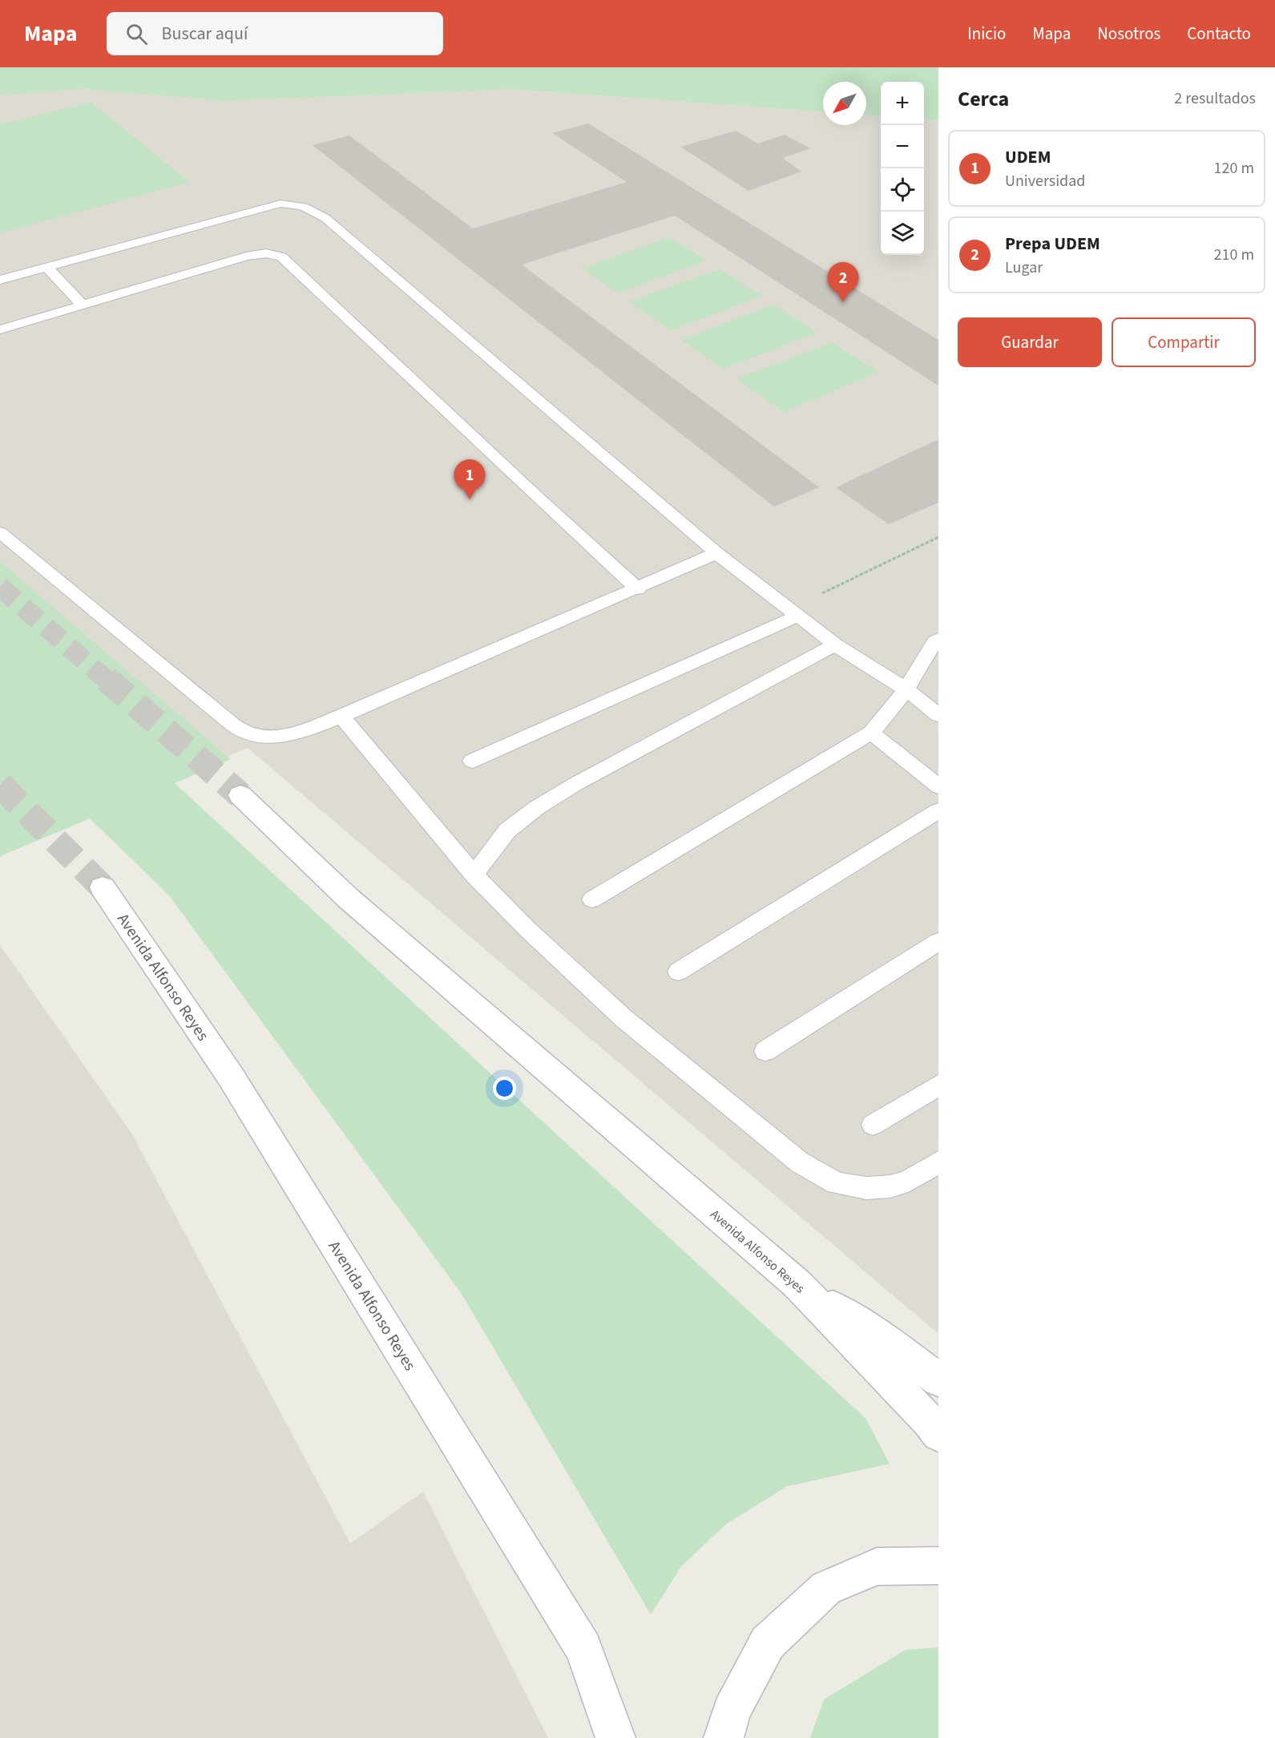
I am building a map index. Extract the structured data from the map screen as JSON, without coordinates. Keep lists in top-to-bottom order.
{
  "streets": {
    "main road": ["Avenida Alfonso Reyes"]
  },
  "north": "bottom left",
  "page": {
    "header": "Mapa",
    "search": "Buscar aquí",
    "nav": [
      "Inicio",
      "Mapa",
      "Nosotros",
      "Contacto"
    ],
    "heading": ["Cerca", "2 resultados"],
    "map_buttons": ["+", "−"],
    "list": [
      {
        "mark": "1",
        "name": "UDEM",
        "note": "Universidad",
        "value": "120 m"
      },
      {
        "mark": "2",
        "name": "Prepa UDEM",
        "note": "Lugar",
        "value": "210 m"
      }
    ],
    "pins": ["2", "1"],
    "buttons": ["Guardar", "Compartir"]
  }
}
